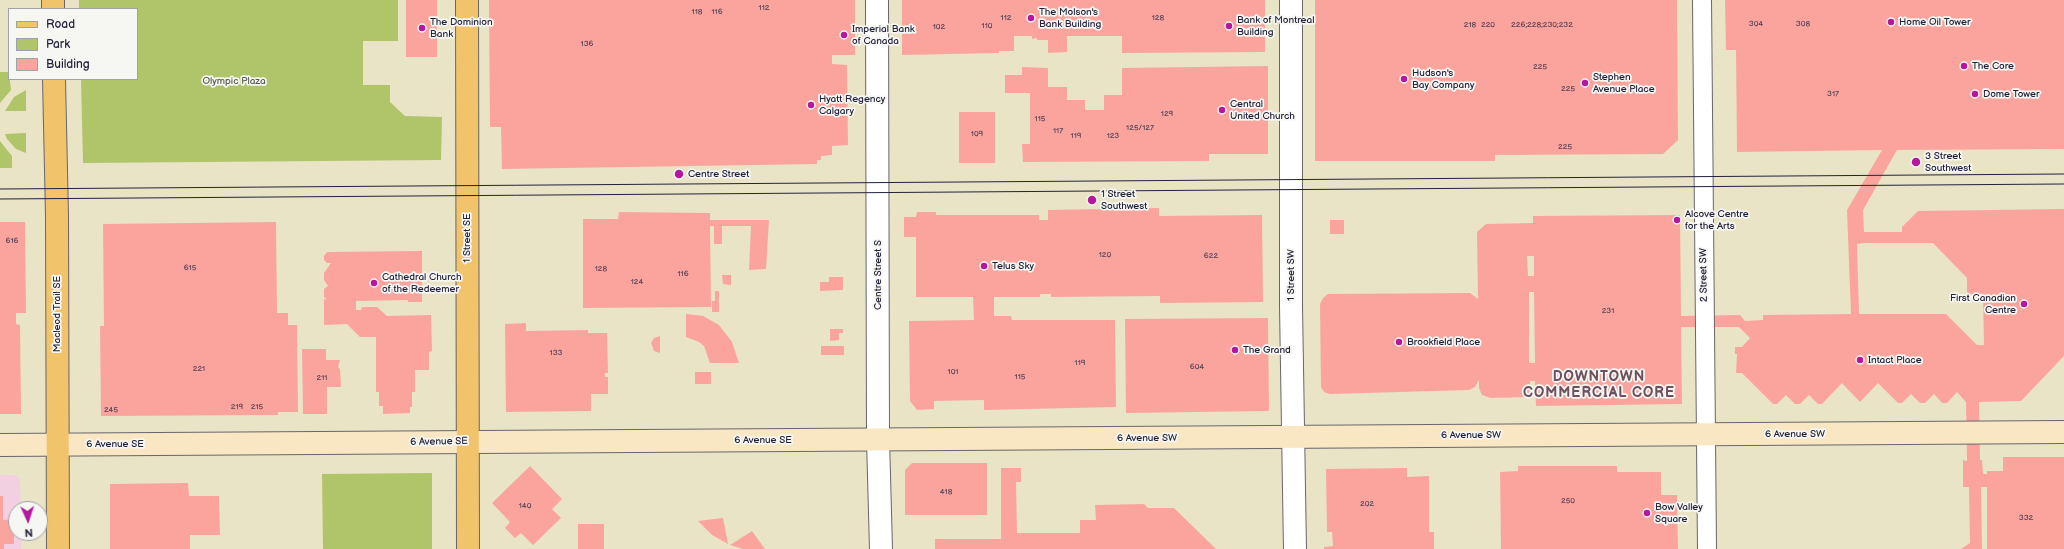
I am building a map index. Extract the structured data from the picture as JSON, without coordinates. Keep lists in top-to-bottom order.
{
  "streets": {
    "main road": [
      "1 Street SE",
      "Macleod Trail SE",
      "6 Avenue SW",
      "6 Avenue SE"
    ],
    "street": ["Centre Street S", "1 Street SW", "2 Street SW"]
  },
  "crossings": [
    ["1 Street SE", "6 Avenue SE"],
    ["Centre Street S", "6 Avenue SW"],
    ["Centre Street S", "6 Avenue SE"],
    ["1 Street SW", "6 Avenue SW"],
    ["2 Street SW", "6 Avenue SW"],
    ["Macleod Trail SE", "6 Avenue SE"],
    ["6 Avenue SW", "6 Avenue SE"]
  ],
  "districts": ["DOWNTOWN COMMERCIAL CORE"],
  "parks": ["Olympic Plaza"],
  "places": [
    "The Molson's Bank Building",
    "Home Oil Tower",
    "Bank of Montreal Building",
    "The Dominion Bank",
    "Imperial Bank of Canada",
    "The Core",
    "Hudson's Bay Company",
    "Stephen Avenue Place",
    "Dome Tower",
    "Hyatt Regency Calgary",
    "Central United Church",
    "3 Street Southwest",
    "Centre Street",
    "1 Street Southwest",
    "Alcove Centre for the Arts",
    "Telus Sky",
    "Cathedral Church of the Redeemer",
    "First Canadian Centre",
    "Brookfield Place",
    "The Grand",
    "Intact Place",
    "Bow Valley Square"
  ],
  "house_numbers": [
    "112",
    "118",
    "116",
    "112",
    "128",
    "304",
    "308",
    "218",
    "220",
    "226;228;230;232",
    "110",
    "102",
    "136",
    "225",
    "225",
    "317",
    "129",
    "115",
    "125/127",
    "117",
    "109",
    "119",
    "123",
    "225",
    "616",
    "120",
    "622",
    "615",
    "128",
    "116",
    "124",
    "231",
    "133",
    "119",
    "604",
    "221",
    "101",
    "115",
    "211",
    "219",
    "215",
    "245",
    "418",
    "250",
    "202",
    "140",
    "332"
  ],
  "legend": ["Road", "Park", "Building"],
  "north": "bottom"
}
